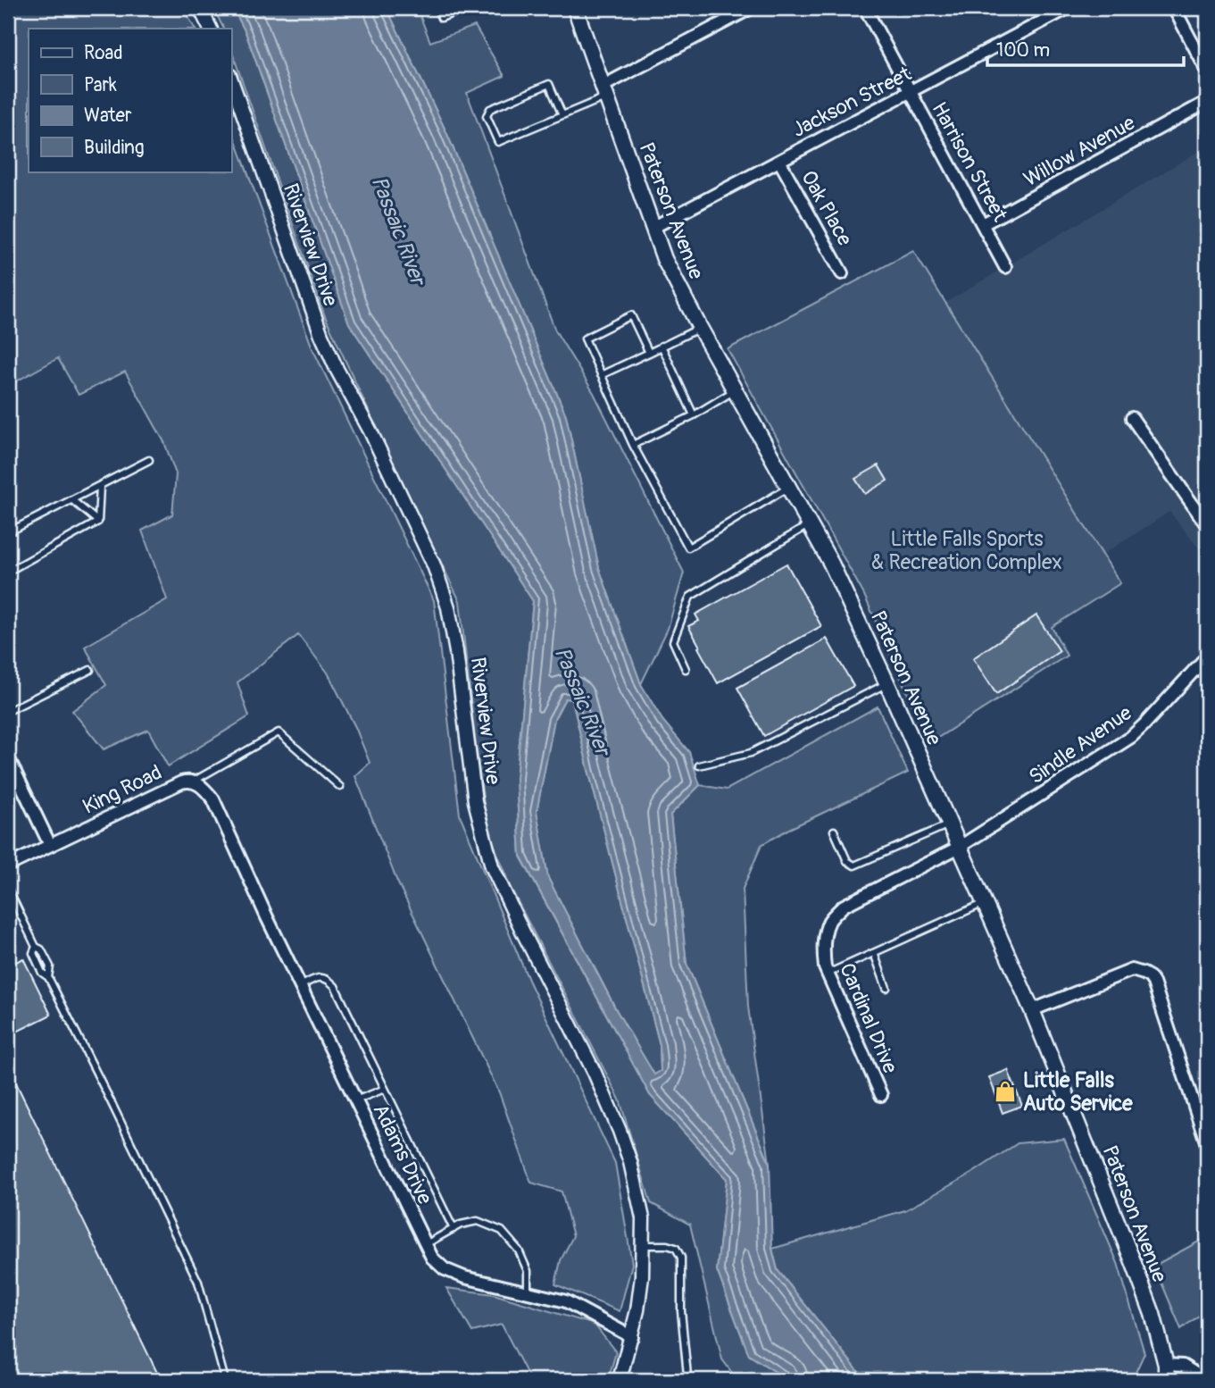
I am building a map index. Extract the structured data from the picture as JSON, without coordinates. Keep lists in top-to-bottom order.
{
  "streets": {
    "main road": ["Paterson Avenue"],
    "street": [
      "Jackson Street",
      "Willow Avenue",
      "Harrison Street",
      "Oak Place",
      "Riverview Drive",
      "Sindle Avenue",
      "King Road",
      "Cardinal Drive",
      "Adams Drive"
    ]
  },
  "crossings": [
    ["Jackson Street", "Harrison Street"],
    ["Jackson Street", "Oak Place"],
    ["Jackson Street", "Paterson Avenue"],
    ["Willow Avenue", "Harrison Street"],
    ["Paterson Avenue", "Sindle Avenue"],
    ["Paterson Avenue", "Cardinal Drive"],
    ["Riverview Drive", "Adams Drive"],
    ["Sindle Avenue", "Cardinal Drive"],
    ["King Road", "Adams Drive"]
  ],
  "water": ["Passaic River"],
  "parks": ["Little Falls Sports & Recreation Complex"],
  "places": {
    "shop": ["Little Falls Auto Service"]
  },
  "legend": [
    "Road",
    "Park",
    "Water",
    "Building"
  ],
  "scale_bar": "100 m"
}
